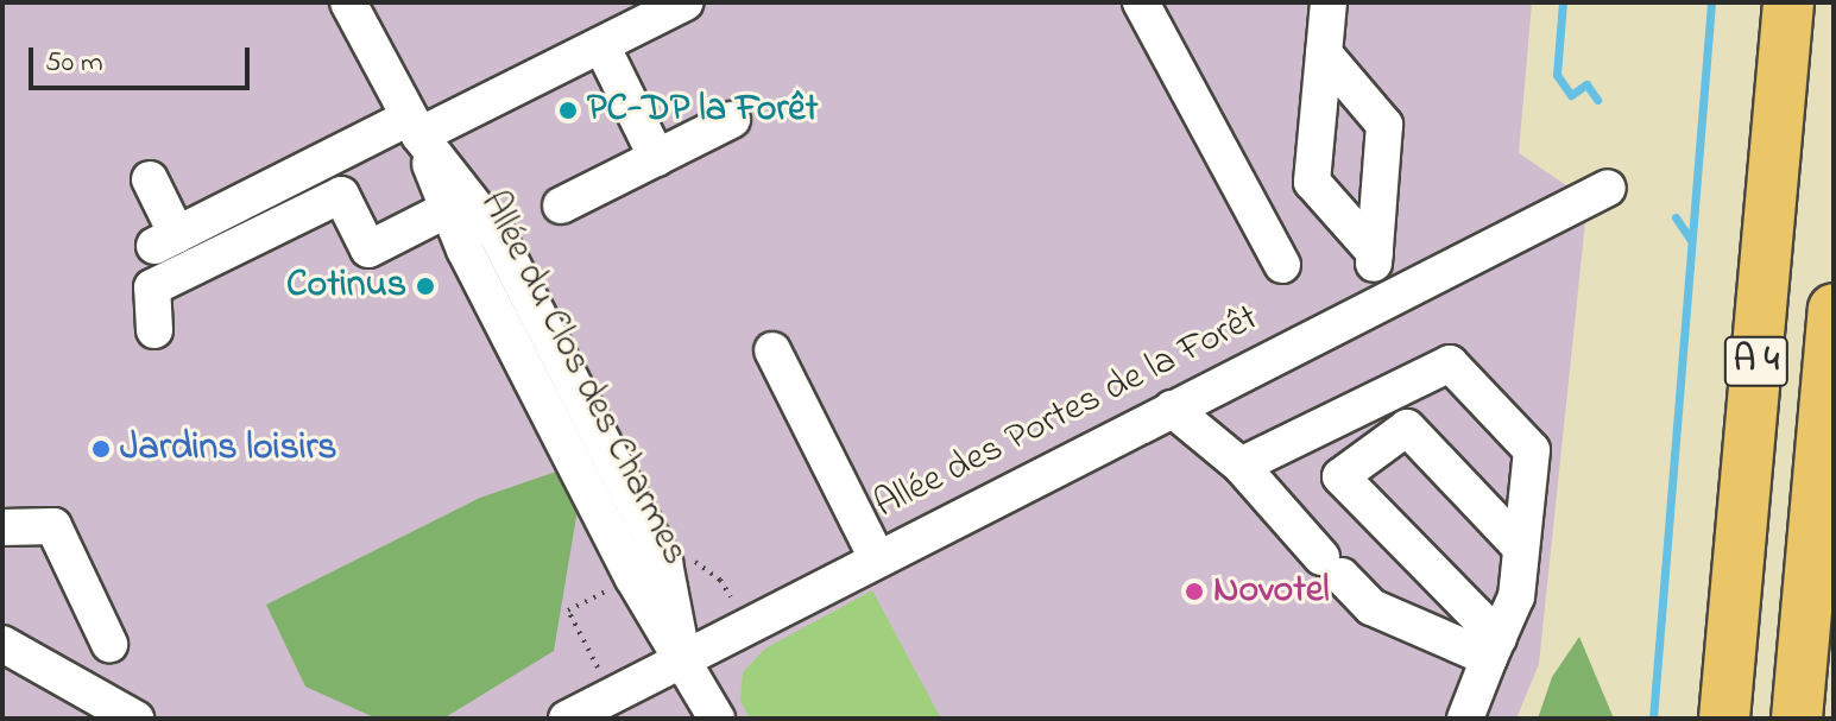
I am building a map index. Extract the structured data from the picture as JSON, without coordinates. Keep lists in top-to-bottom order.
{
  "streets": {
    "highway": ["A 4"],
    "street": ["Allée du Clos des Charmes", "Allée des Portes de la Forêt"]
  },
  "crossings": [
    ["Allée du Clos des Charmes", "Allée des Portes de la Forêt"]
  ],
  "places": [
    "PC-DP la Forêt",
    "Cotinus",
    "Jardins loisirs",
    "Novotel"
  ],
  "scale_bar": "50 m"
}
